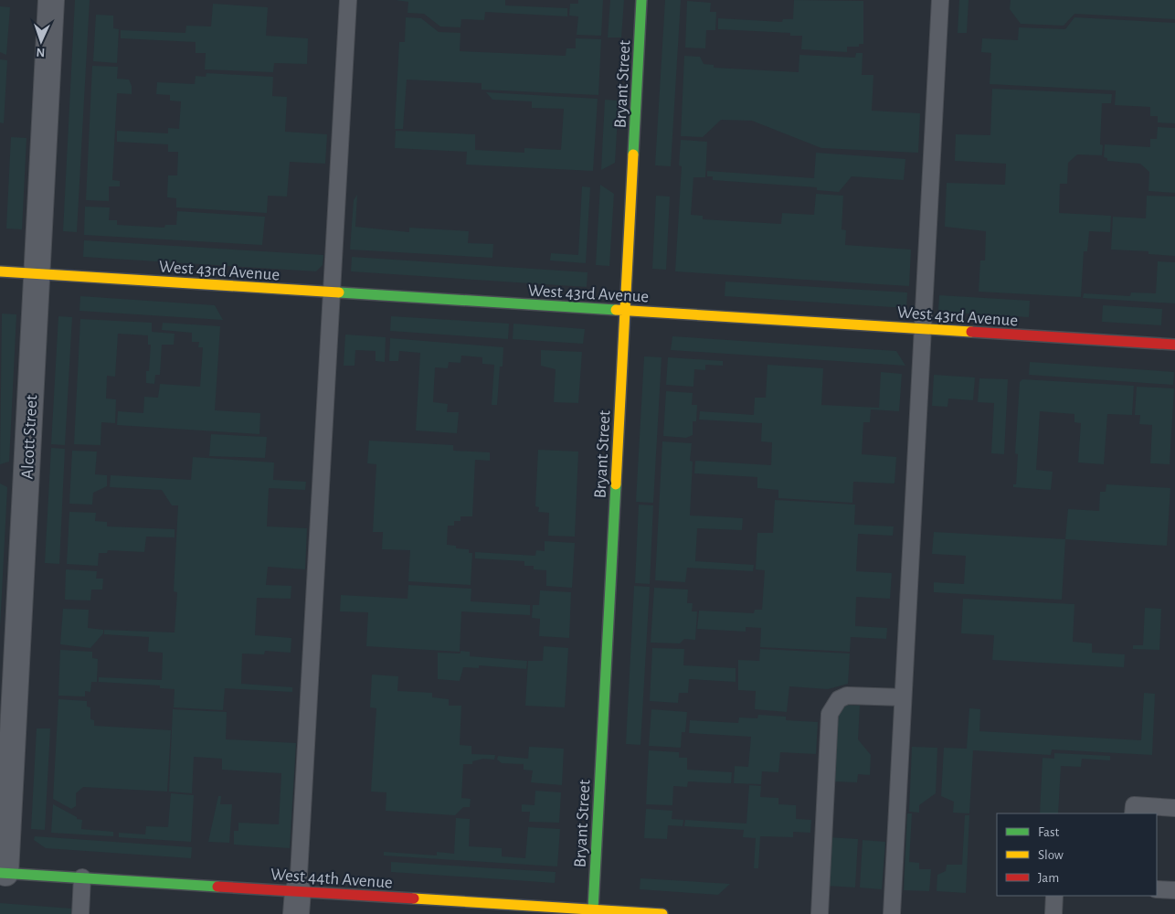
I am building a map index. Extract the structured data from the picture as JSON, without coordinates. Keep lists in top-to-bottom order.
{
  "streets": {
    "street": [
      "Bryant Street",
      "West 43rd Avenue",
      "Alcott Street",
      "West 44th Avenue"
    ]
  },
  "crossings": [
    ["Bryant Street", "West 43rd Avenue"],
    ["Bryant Street", "West 44th Avenue"],
    ["West 43rd Avenue", "Alcott Street"],
    ["Alcott Street", "West 44th Avenue"]
  ],
  "legend": ["Fast", "Slow", "Jam"],
  "north": "bottom"
}
